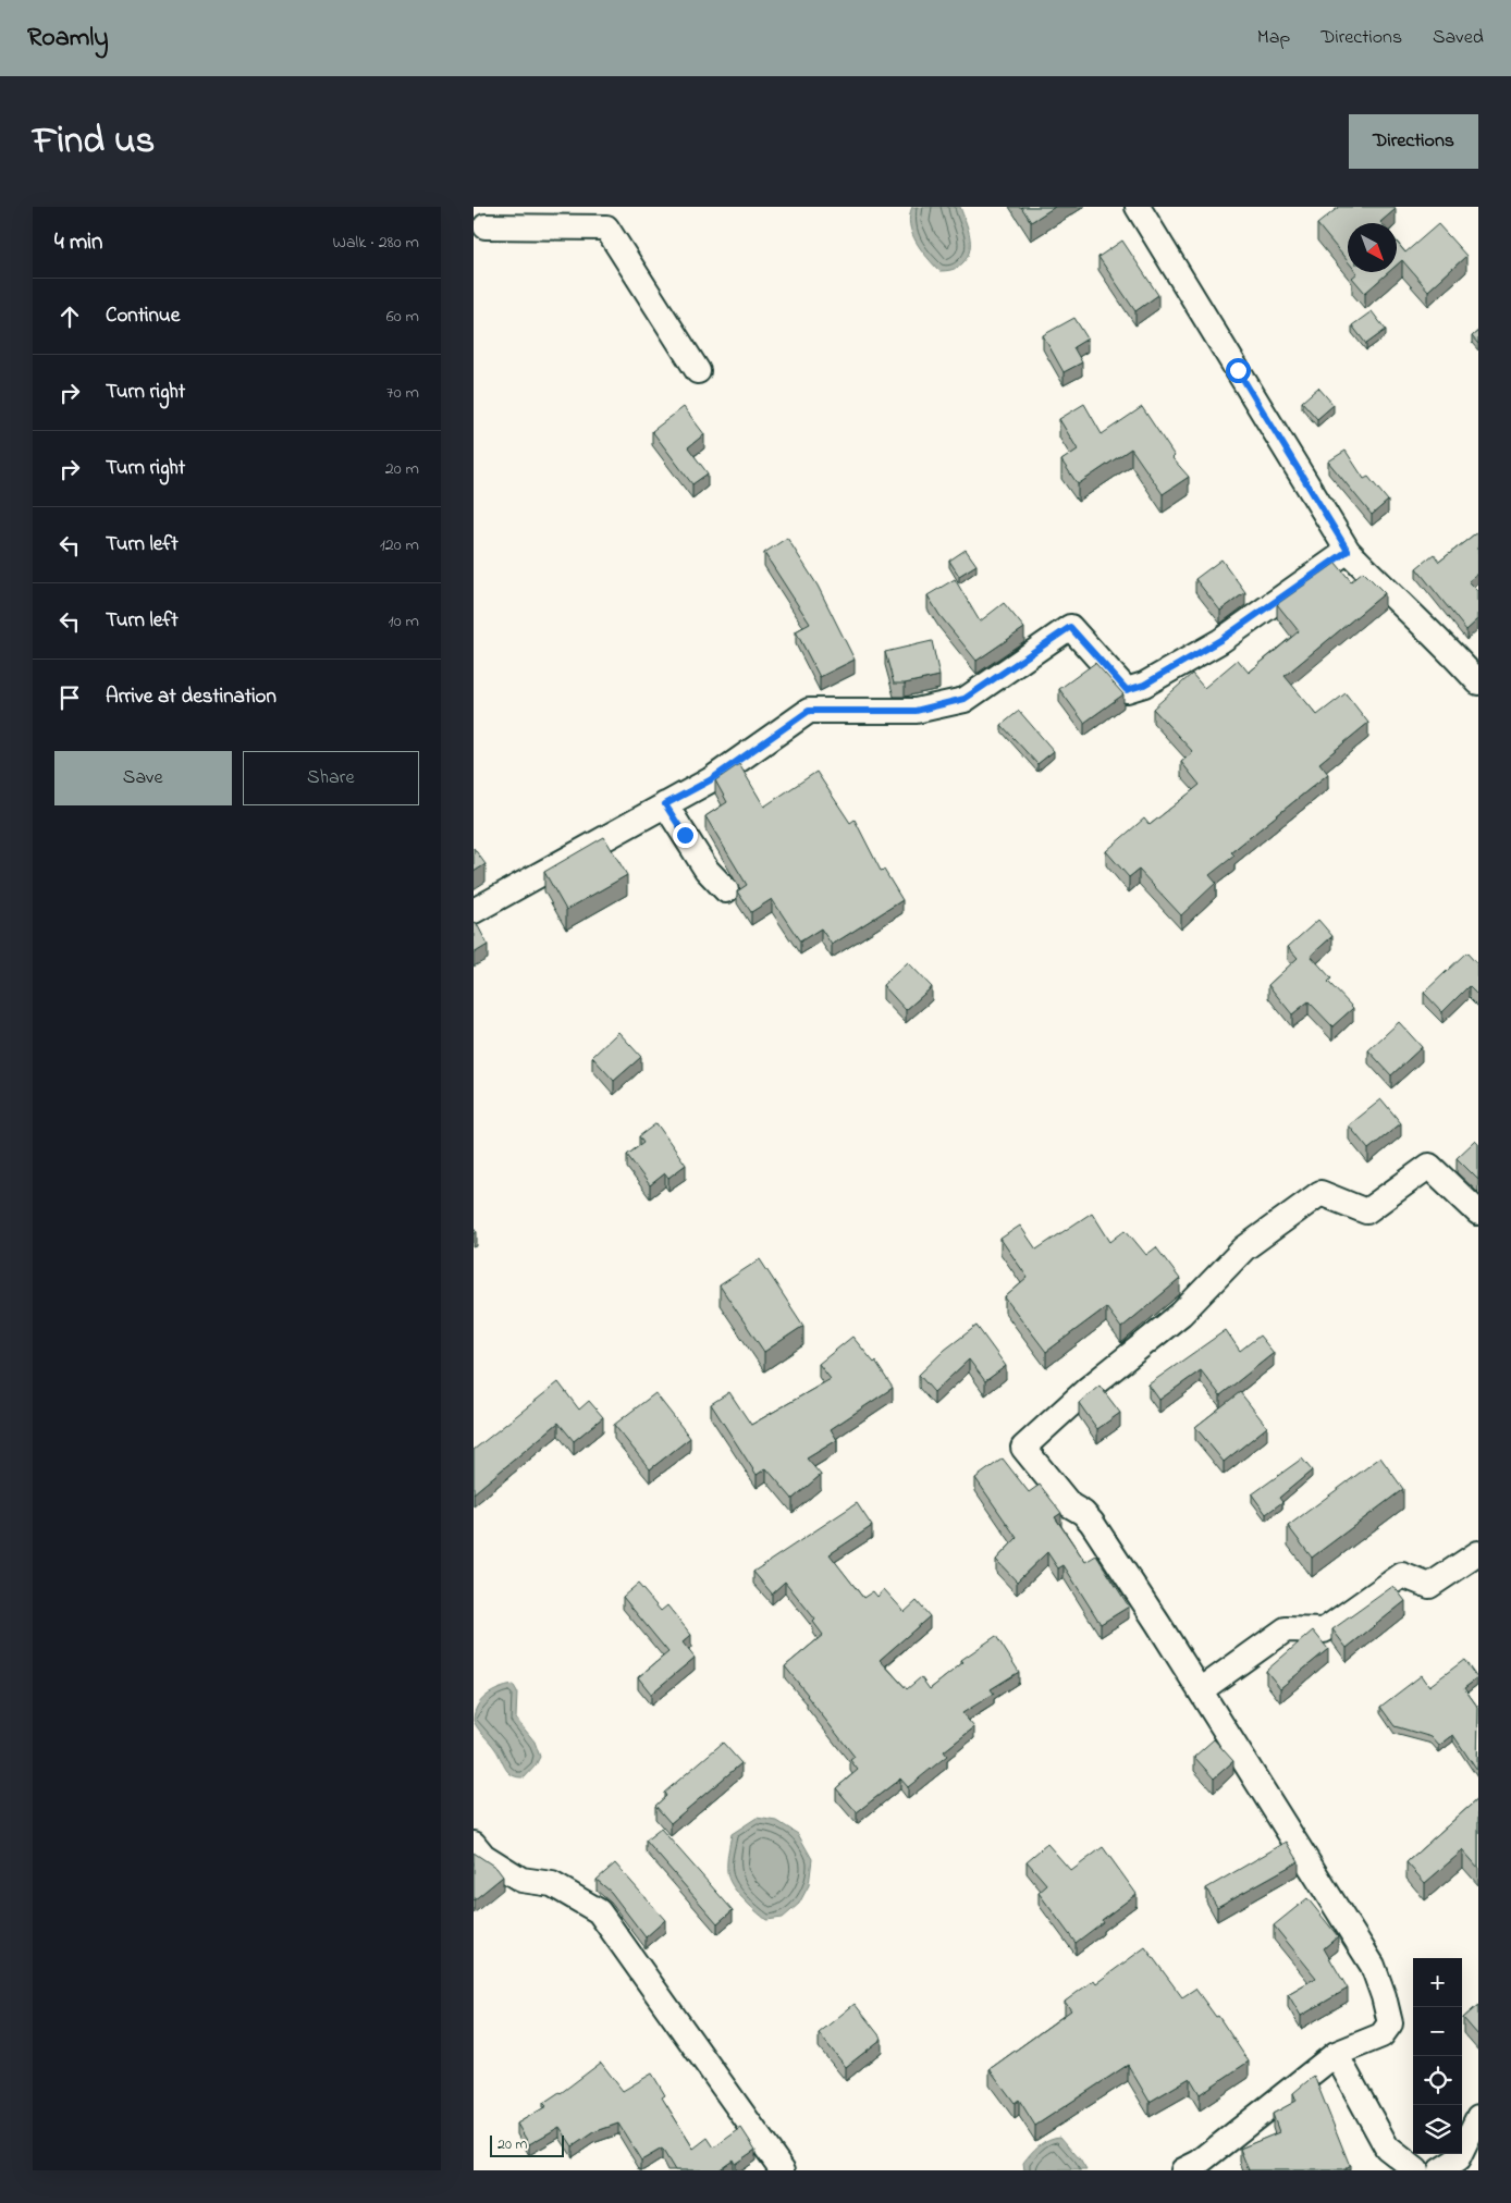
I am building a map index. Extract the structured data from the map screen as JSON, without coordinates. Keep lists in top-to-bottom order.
{
  "scale_bar": "20 m",
  "north": "bottom right",
  "page": {
    "header": "Roamly",
    "nav": ["Map", "Directions", "Saved"],
    "title": "Find us",
    "buttons": [
      "Directions",
      ["Save", "Share"]
    ],
    "heading": ["4 min", "Walk · 280 m"],
    "list": [
      ["Continue", "60 m"],
      ["Turn right", "70 m"],
      ["Turn right", "20 m"],
      ["Turn left", "120 m"],
      ["Turn left", "10 m"],
      "Arrive at destination"
    ],
    "map_buttons": ["+", "−"],
    "scale": "20 m"
  }
}
